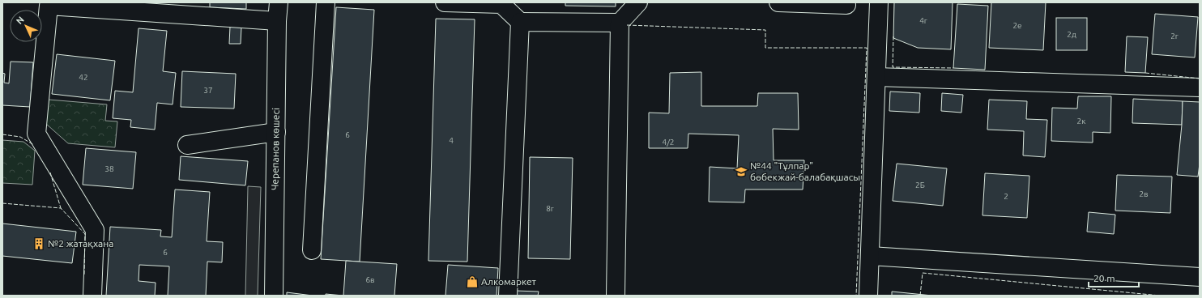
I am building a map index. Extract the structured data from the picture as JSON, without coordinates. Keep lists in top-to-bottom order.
{
  "streets": {
    "street": ["Черепанов көшесі"]
  },
  "places": {
    "school or university": ["№44 \"Тұлпар\" бөбекжай-балабақшасы"],
    "building": ["№2 жатақхана"],
    "shop": ["Алкомаркет"]
  },
  "house_numbers": [
    "4г",
    "2е",
    "2д",
    "2г",
    "42",
    "37",
    "2к",
    "6",
    "4",
    "4/2",
    "38",
    "2Б",
    "2в",
    "2",
    "8г",
    "6",
    "6в"
  ],
  "scale_bar": "20 m",
  "north": "top left"
}
